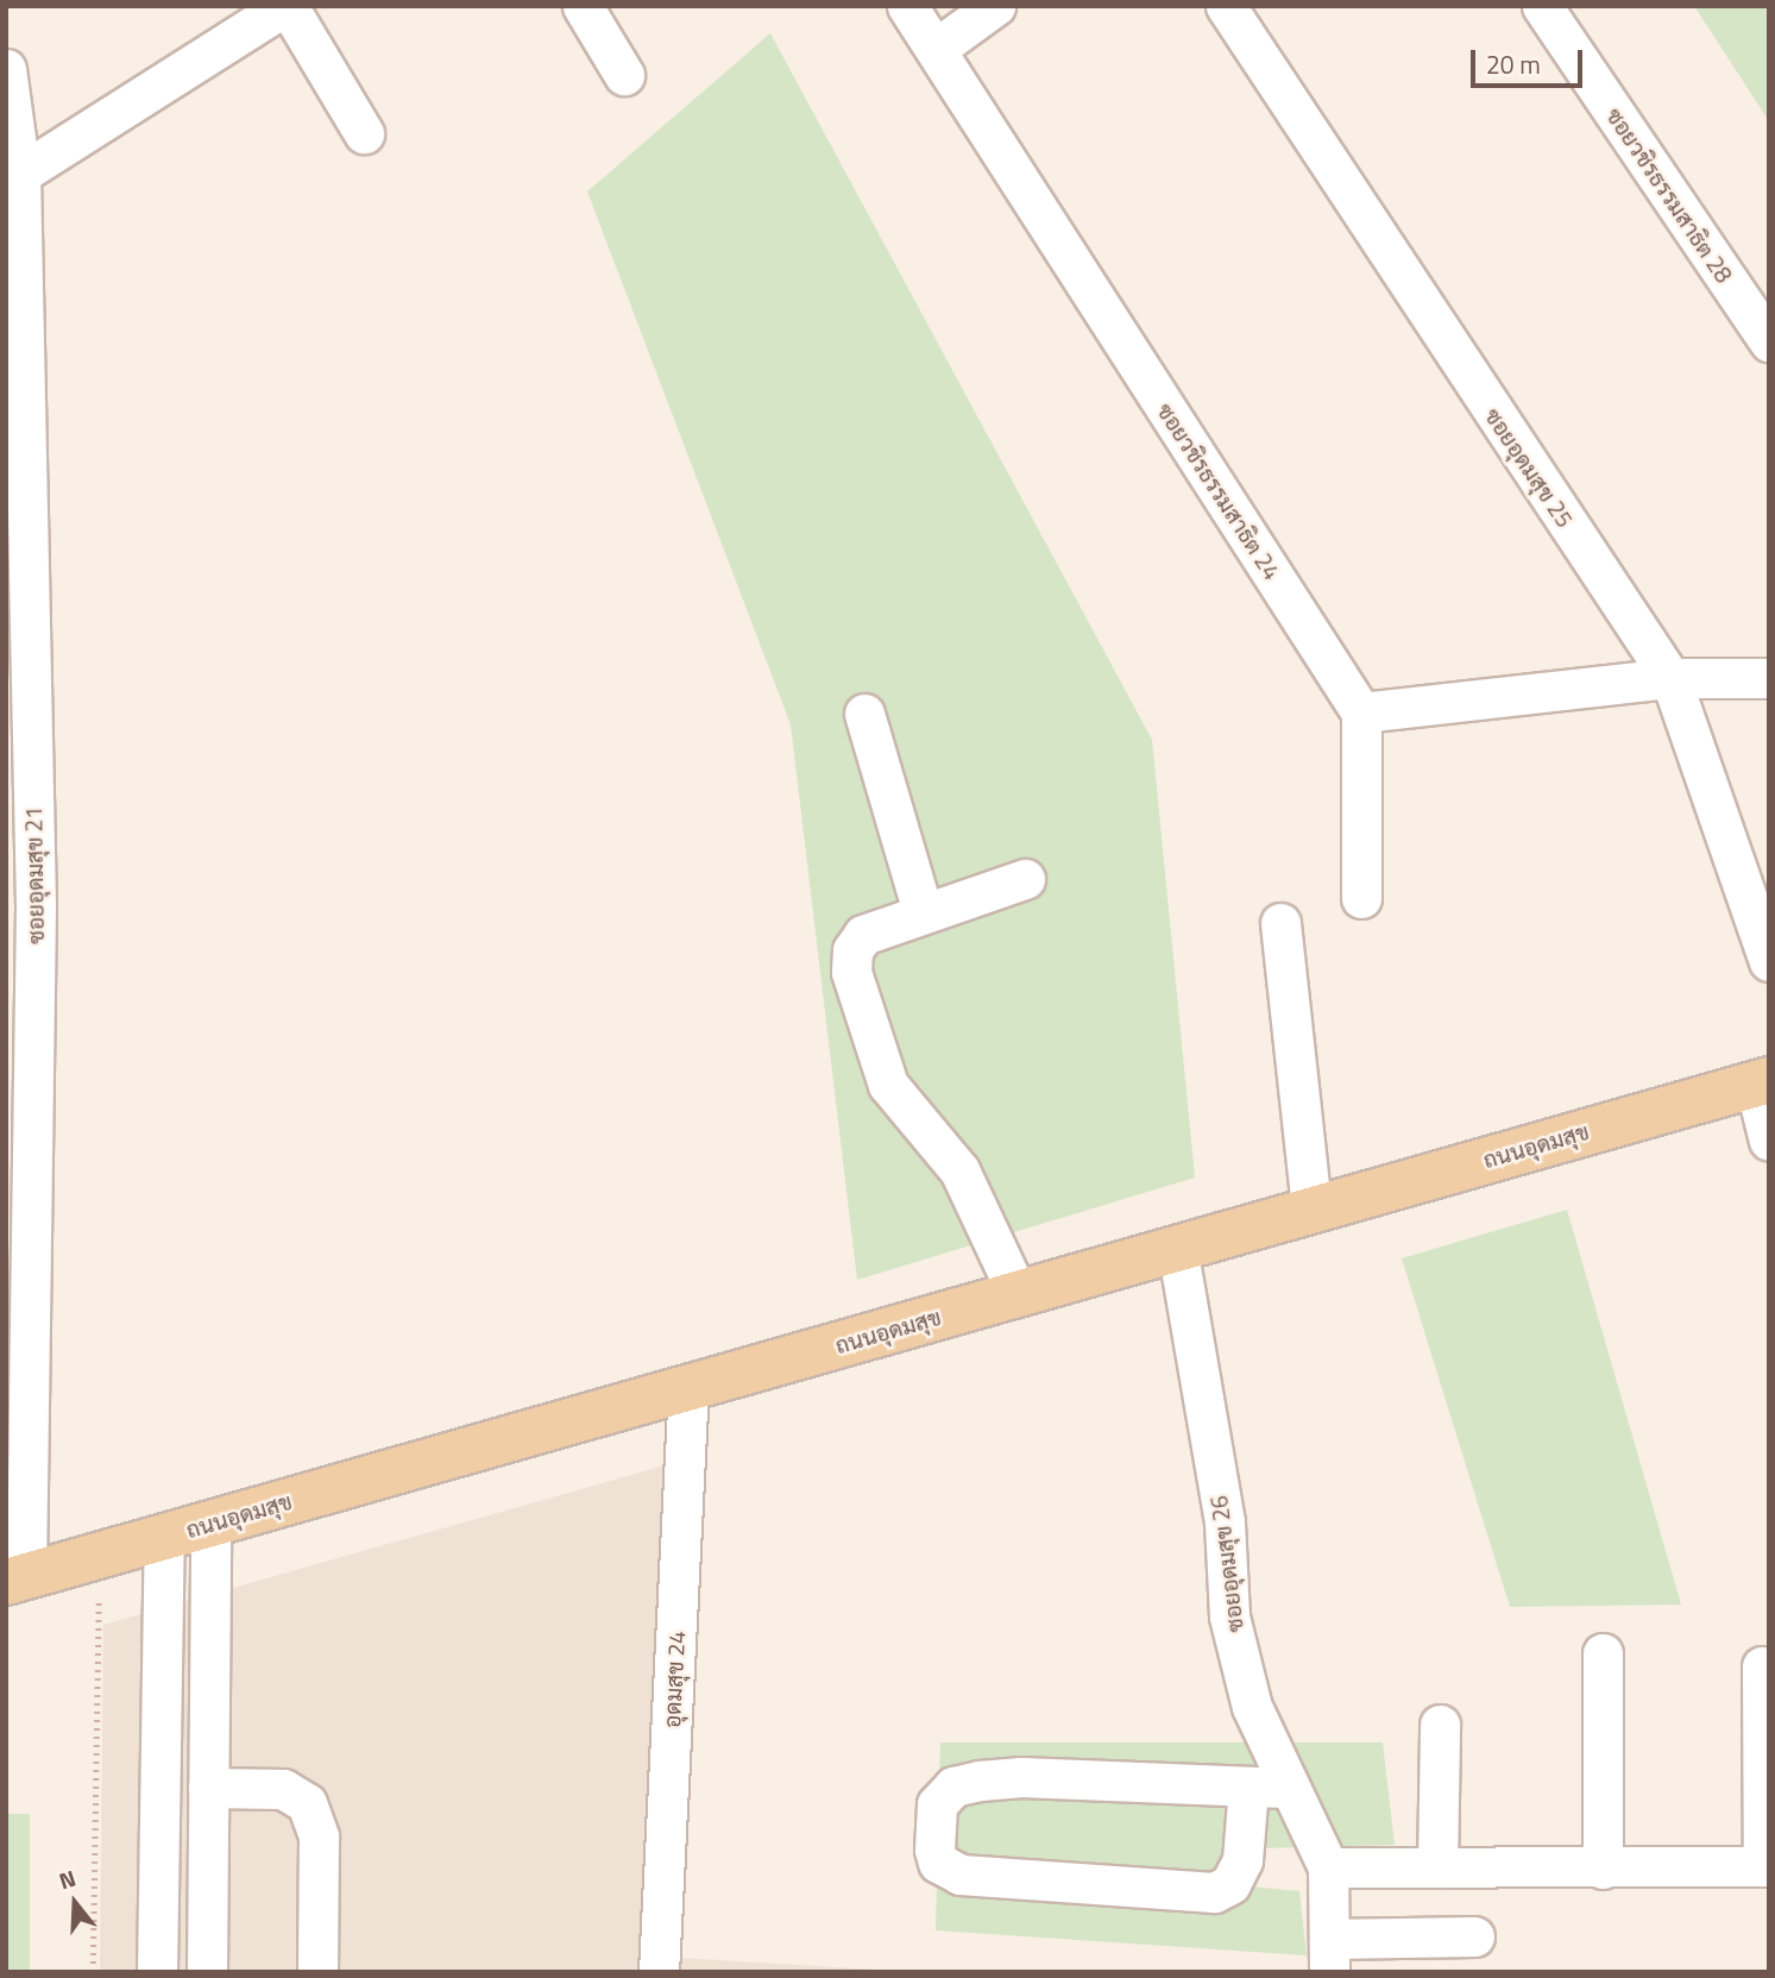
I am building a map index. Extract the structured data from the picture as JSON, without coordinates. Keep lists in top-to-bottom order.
{
  "streets": {
    "main road": ["ถนนอุดมสุข"],
    "street": [
      "ซอยวชิรธรรมสาธิต 28",
      "ซอยอุดมสุข 25",
      "ซอยวชิรธรรมสาธิต 24",
      "ซอยอุดมสุข 21",
      "ซอยอุดมสุข 26",
      "อุดมสุข 24"
    ]
  },
  "crossings": [
    ["ซอยอุดมสุข 21", "ถนนอุดมสุข"],
    ["ถนนอุดมสุข", "ซอยอุดมสุข 26"],
    ["ถนนอุดมสุข", "อุดมสุข 24"]
  ],
  "scale_bar": "20 m",
  "north": "top"
}
